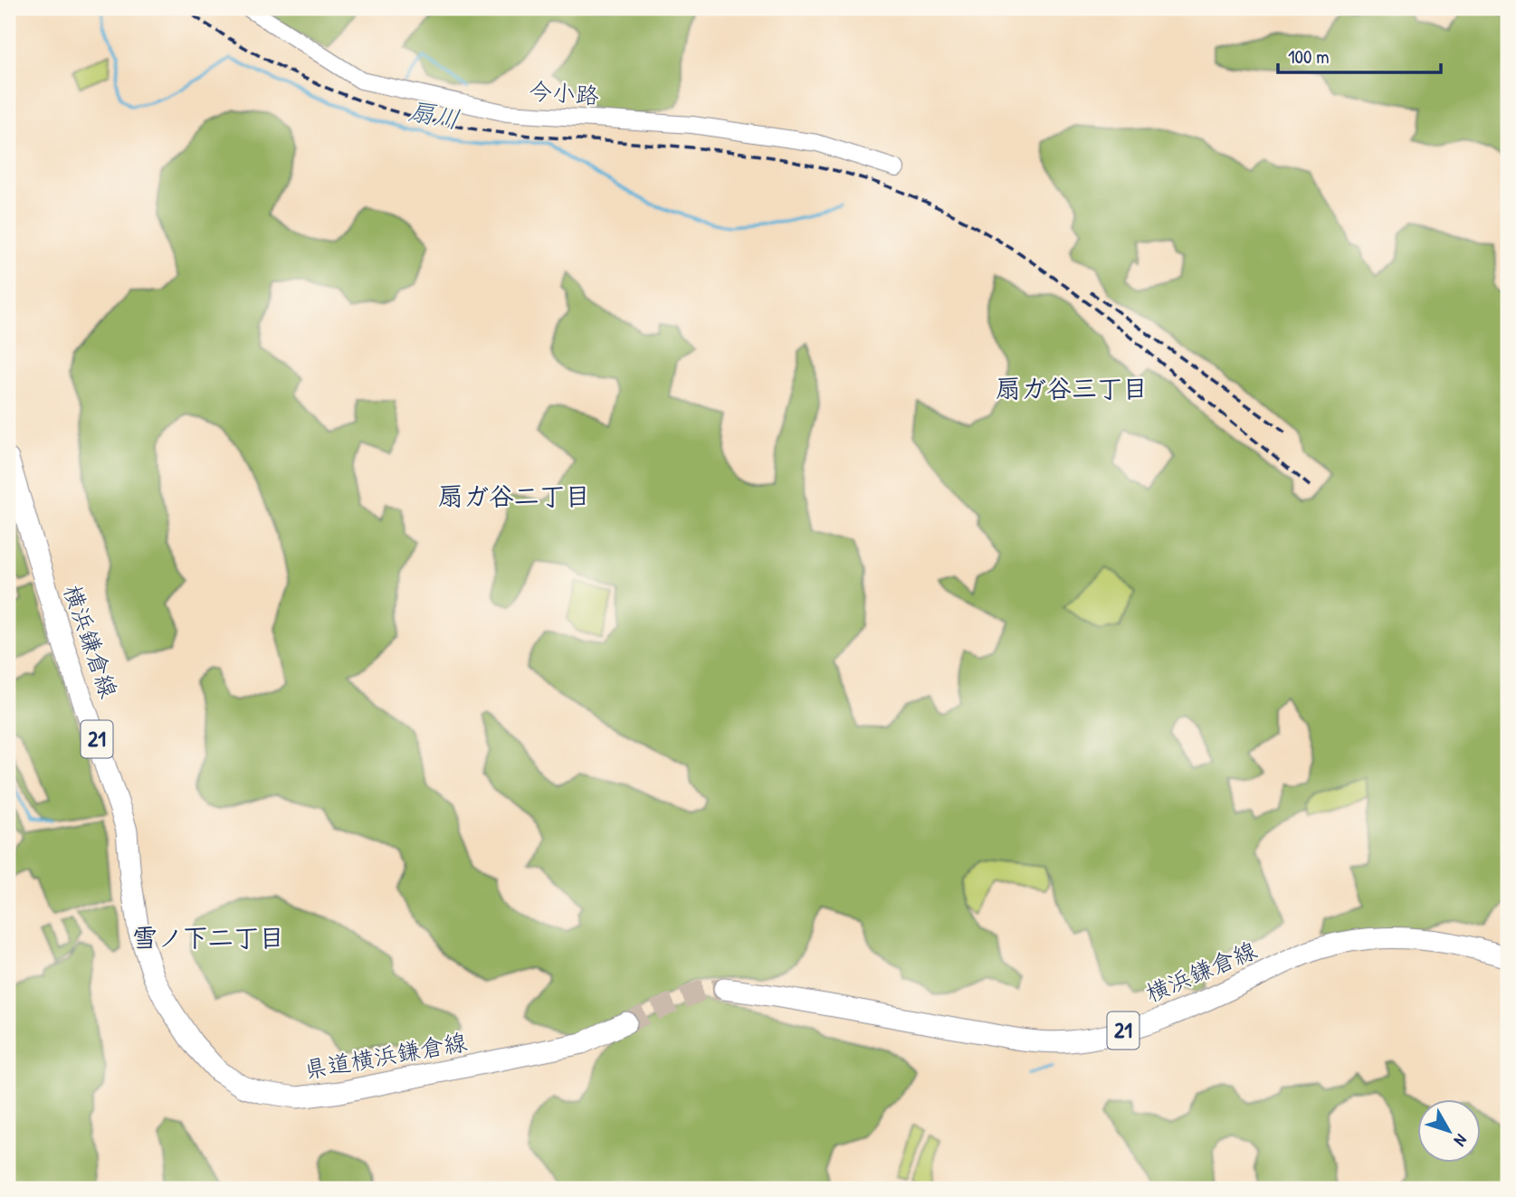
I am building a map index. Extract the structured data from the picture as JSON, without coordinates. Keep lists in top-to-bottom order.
{
  "streets": {
    "main road": ["横浜鎌倉線", "21", "県道横浜鎌倉線"],
    "street": ["今小路"]
  },
  "crossings": [
    ["横浜鎌倉線", "県道横浜鎌倉線"]
  ],
  "districts": ["扇ガ谷三丁目", "扇ガ谷二丁目", "雪ノ下二丁目"],
  "water": ["扇川"],
  "scale_bar": "100 m",
  "north": "bottom right"
}
